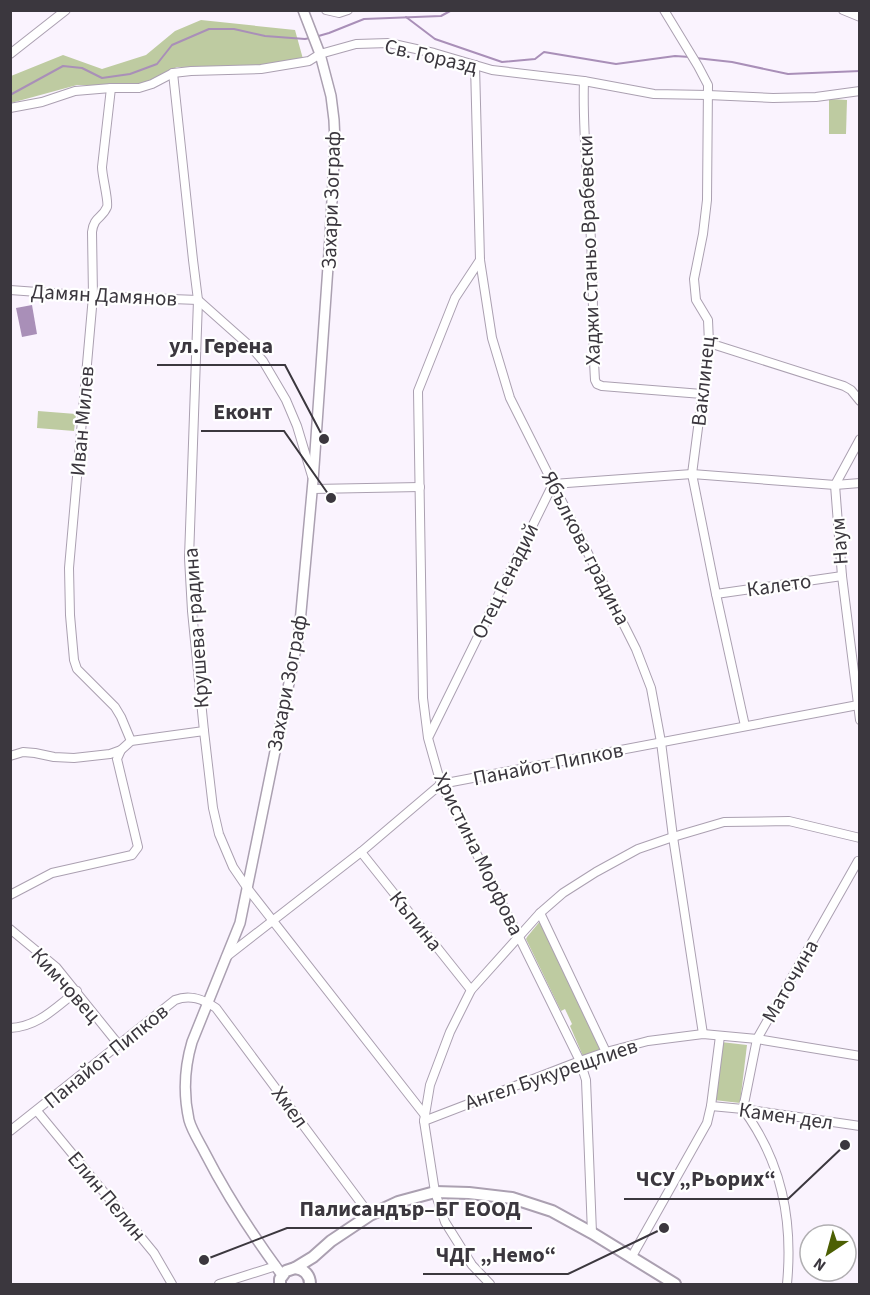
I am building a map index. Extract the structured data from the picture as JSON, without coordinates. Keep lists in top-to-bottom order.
{
  "streets": {
    "street": [
      "Св. Горазд",
      "Захари Зограф",
      "Хаджи Станьо Врабевски",
      "Дамян Дамянов",
      "Ваклинец",
      "Иван Милев",
      "Наум",
      "Ябълкова градина",
      "Отец Генадий",
      "Калето",
      "Крушева градина",
      "Панайот Пипков",
      "Христина Морфова",
      "Къпина",
      "Маточина",
      "Кимчовец",
      "Ангел Букурещлиев",
      "Хмел",
      "Камен дел",
      "Елин Пелин"
    ]
  },
  "crossings": [
    ["Св. Горазд", "Захари Зограф"],
    ["Св. Горазд", "Хаджи Станьо Врабевски"],
    ["Св. Горазд", "Ваклинец"],
    ["Св. Горазд", "Иван Милев"],
    ["Св. Горазд", "Ябълкова градина"],
    ["Св. Горазд", "Крушева градина"],
    ["Захари Зограф", "Крушева градина"],
    ["Захари Зограф", "Панайот Пипков"],
    ["Захари Зограф", "Хмел"],
    ["Хаджи Станьо Врабевски", "Ваклинец"],
    ["Дамян Дамянов", "Иван Милев"],
    ["Дамян Дамянов", "Крушева градина"],
    ["Ваклинец", "Калето"],
    ["Ваклинец", "Панайот Пипков"],
    ["Наум", "Калето"],
    ["Наум", "Панайот Пипков"],
    ["Ябълкова градина", "Отец Генадий"],
    ["Ябълкова градина", "Панайот Пипков"],
    ["Ябълкова градина", "Христина Морфова"],
    ["Ябълкова градина", "Ангел Букурещлиев"],
    ["Отец Генадий", "Христина Морфова"],
    ["Крушева градина", "Панайот Пипков"],
    ["Крушева градина", "Ангел Букурещлиев"],
    ["Панайот Пипков", "Христина Морфова"],
    ["Панайот Пипков", "Къпина"],
    ["Панайот Пипков", "Кимчовец"],
    ["Панайот Пипков", "Хмел"],
    ["Панайот Пипков", "Елин Пелин"],
    ["Христина Морфова", "Ангел Букурещлиев"],
    ["Маточина", "Ангел Букурещлиев"],
    ["Маточина", "Камен дел"]
  ],
  "places": [
    "ул. Герена",
    "Еконт",
    "ЧСУ „Рьорих“",
    "ЧДГ „Немо“",
    "Палисандър–БГ ЕООД"
  ],
  "north": "bottom left"
}
